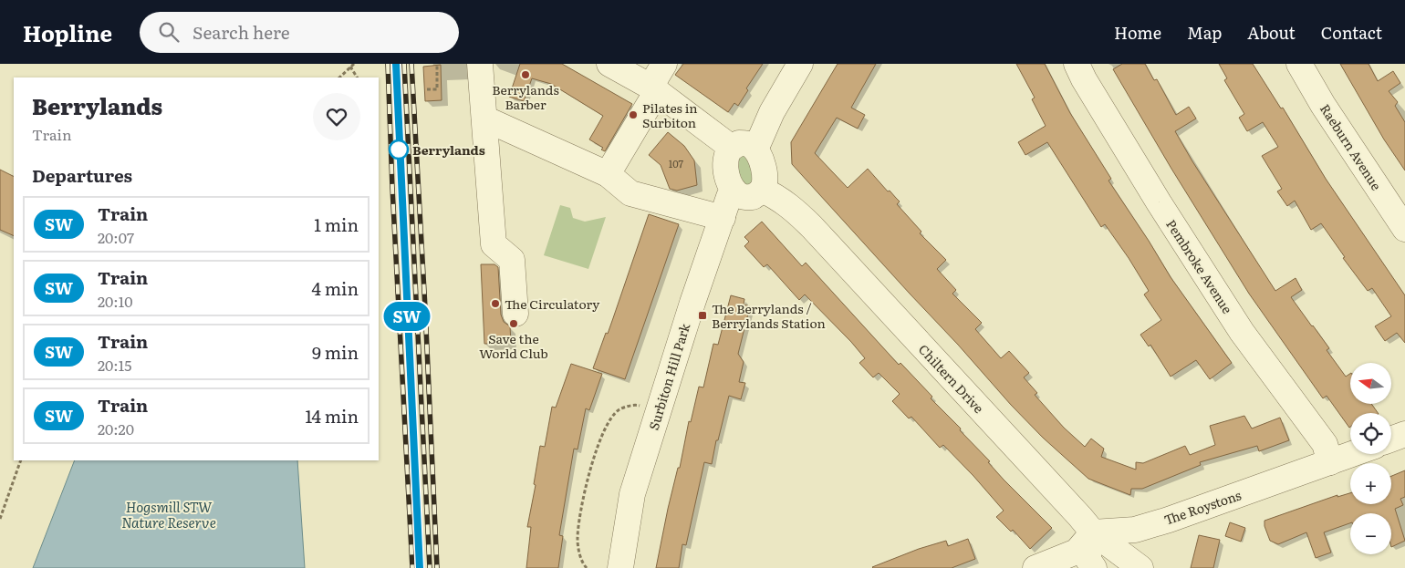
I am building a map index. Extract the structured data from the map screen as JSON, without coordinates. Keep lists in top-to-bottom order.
{
  "streets": {
    "street": [
      "Raeburn Avenue",
      "Pembroke Avenue",
      "Surbiton Hill Park",
      "Chiltern Drive",
      "The Roystons"
    ]
  },
  "crossings": [
    ["Pembroke Avenue", "The Roystons"],
    ["Surbiton Hill Park", "Chiltern Drive"],
    ["Chiltern Drive", "The Roystons"]
  ],
  "water": ["Hogsmill STW Nature Reserve"],
  "places": {
    "other": [
      "Berrylands Barber",
      "Pilates in Surbiton",
      "Berrylands",
      "The Circulatory",
      "Save the World Club"
    ],
    "transit": ["The Berrylands / Berrylands Station"]
  },
  "house_numbers": ["107"],
  "north": "left",
  "page": {
    "header": "Hopline",
    "search": "Search here",
    "nav": [
      "Home",
      "Map",
      "About",
      "Contact"
    ],
    "on_map": "SW",
    "heading": [
      ["Berrylands", "Train"],
      "Departures"
    ],
    "list": [
      {
        "mark": "SW",
        "name": "Train",
        "note": "20:07",
        "value": "1 min"
      },
      {
        "mark": "SW",
        "name": "Train",
        "note": "20:10",
        "value": "4 min"
      },
      {
        "mark": "SW",
        "name": "Train",
        "note": "20:15",
        "value": "9 min"
      },
      {
        "mark": "SW",
        "name": "Train",
        "note": "20:20",
        "value": "14 min"
      }
    ],
    "map_buttons": ["+", "−"]
  }
}
